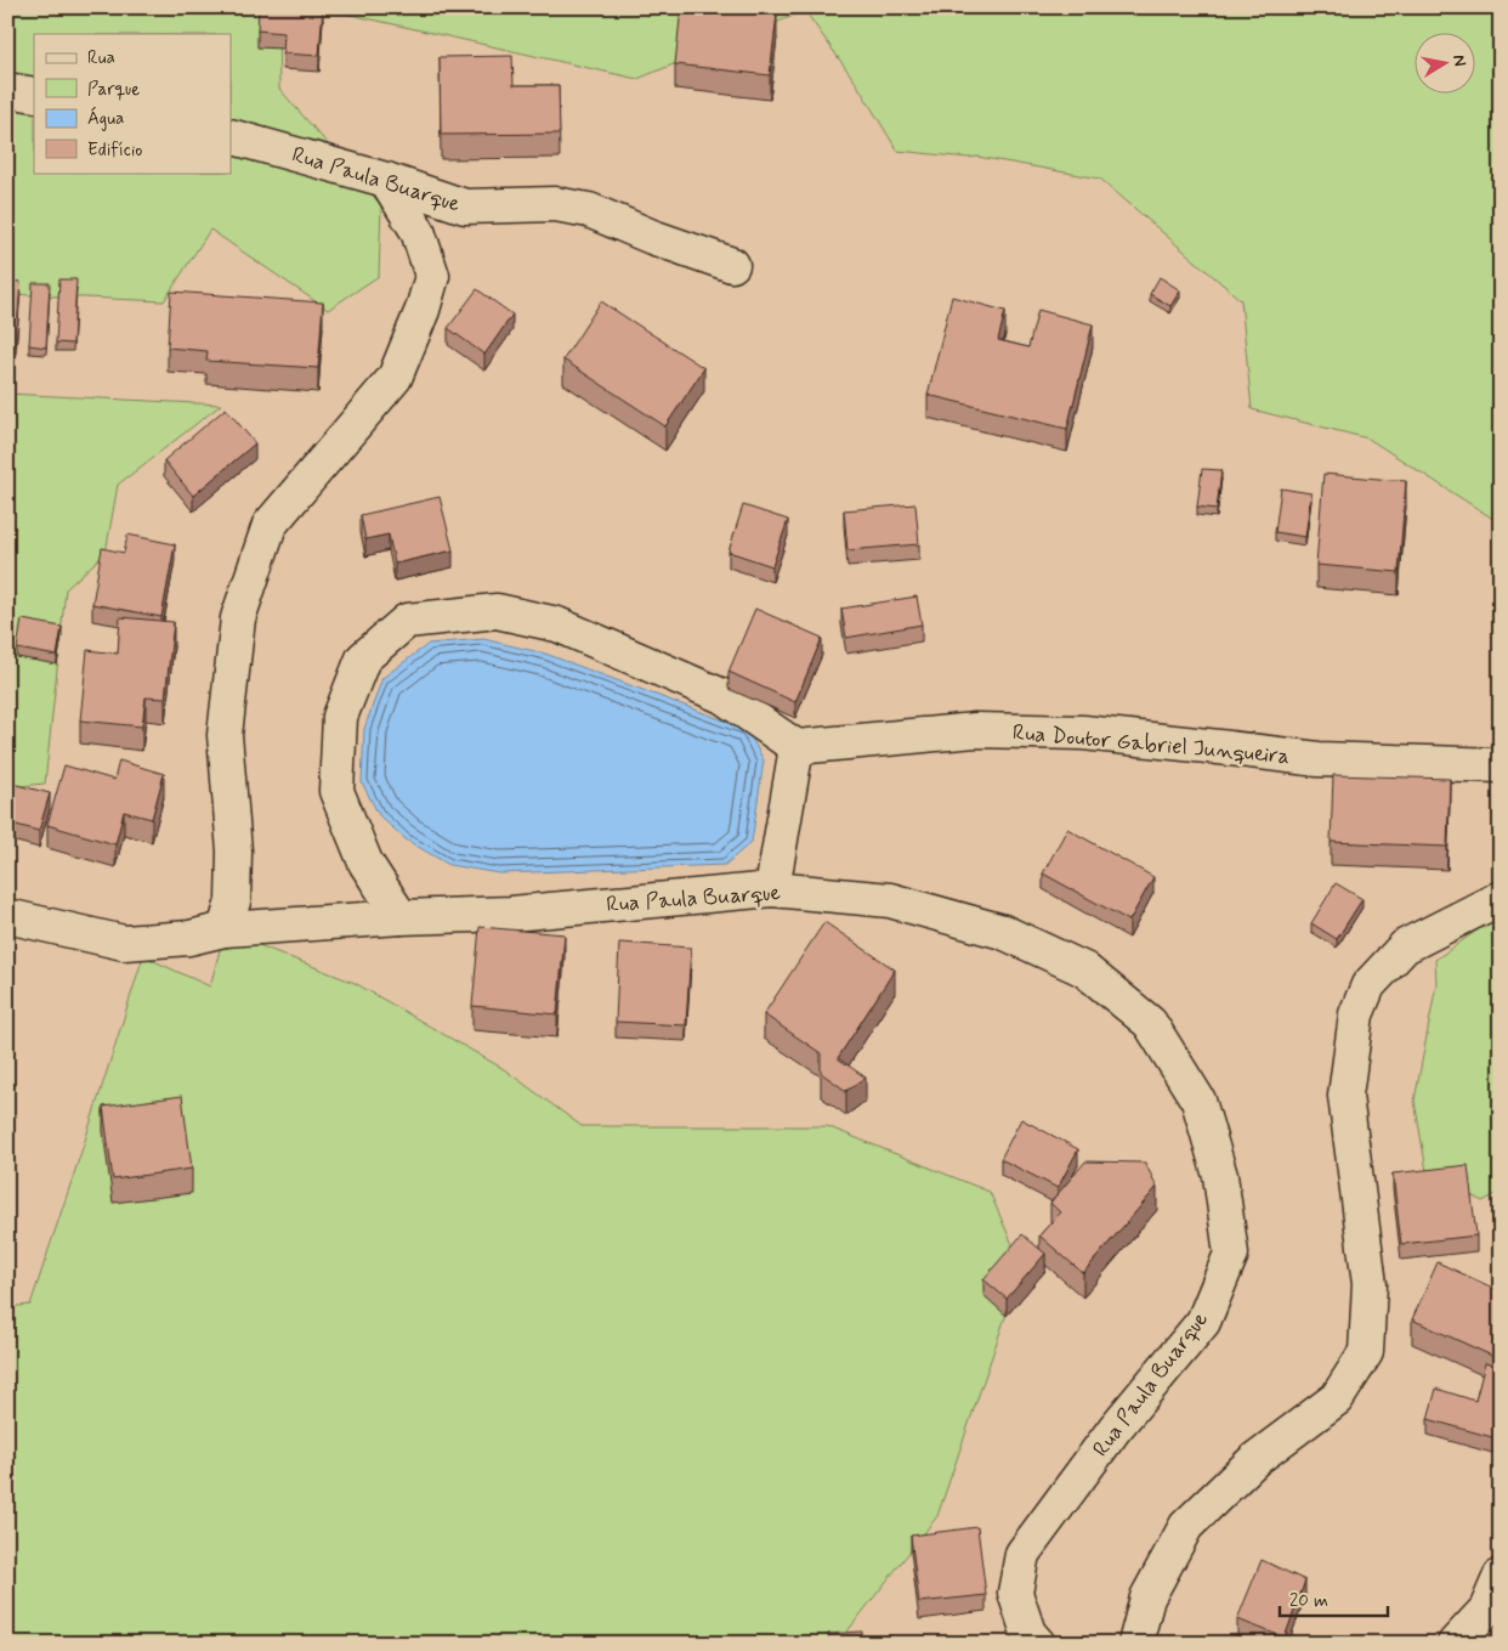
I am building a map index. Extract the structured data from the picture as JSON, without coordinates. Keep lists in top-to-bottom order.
{
  "streets": {
    "street": ["Rua Paula Buarque", "Rua Doutor Gabriel Junqueira"]
  },
  "legend": [
    "Rua",
    "Parque",
    "Água",
    "Edifício"
  ],
  "scale_bar": "20 m",
  "north": "right"
}
